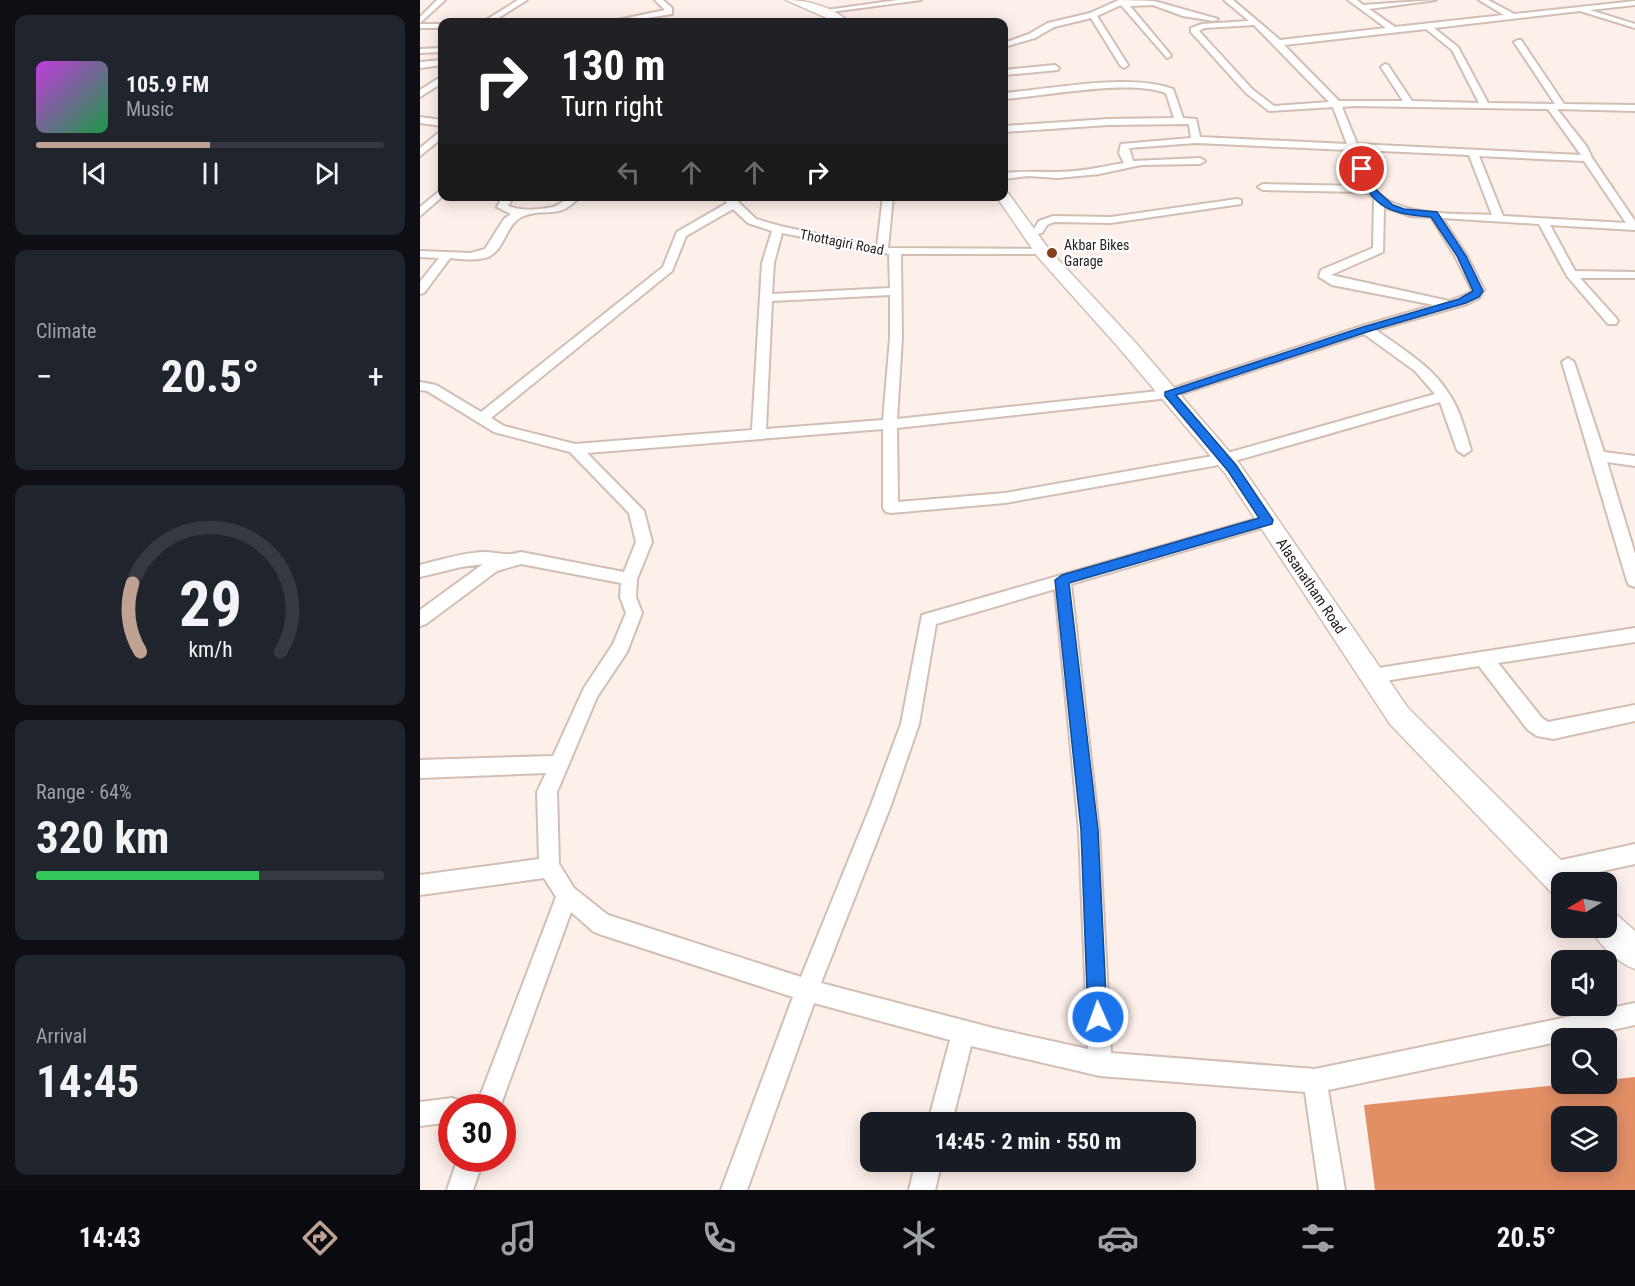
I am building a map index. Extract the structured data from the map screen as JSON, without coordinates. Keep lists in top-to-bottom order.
{
  "streets": {
    "main road": ["Alasanatham Road"],
    "street": ["Thottagiri Road"]
  },
  "crossings": [
    ["Thottagiri Road", "Alasanatham Road"]
  ],
  "places": ["Akbar Bikes Garage"],
  "north": "left",
  "page": {
    "turn": ["130 m", "Turn right"],
    "song": ["105.9 FM", "Music"],
    "tile": [
      "Climate",
      ["Range · 64%", "320 km"],
      ["Arrival", "14:45"]
    ],
    "heat": ["−", "20.5°", "+"],
    "limit": "30",
    "trip": "14:45 · 2 min · 550 m",
    "tabs": ["14:43", "20.5°"],
    "gauge": ["29", "km/h"]
  }
}
